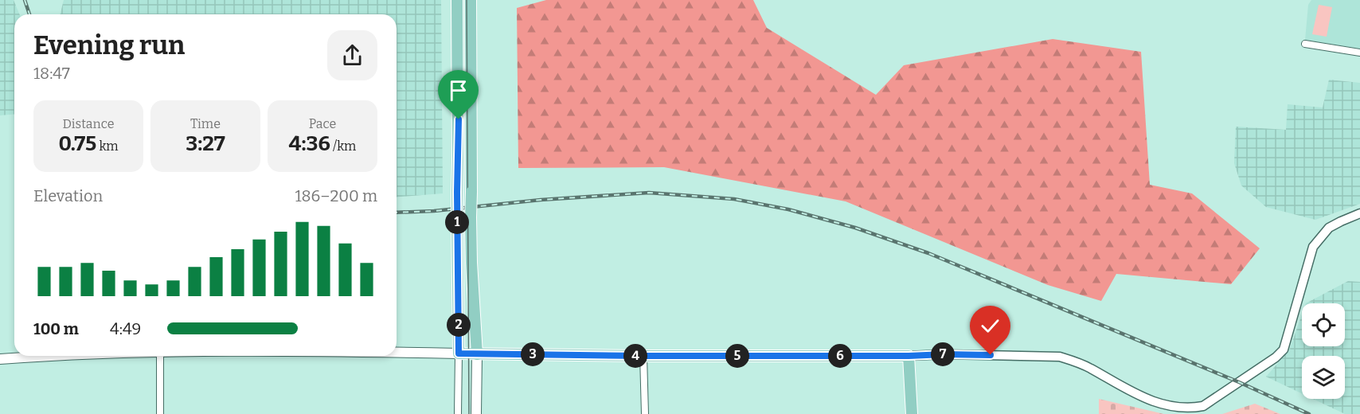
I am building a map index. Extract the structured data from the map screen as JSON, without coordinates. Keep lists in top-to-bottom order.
{
  "page": {
    "heading": ["Evening run", "18:47"],
    "stats": [
      ["Distance", "0.75 km"],
      ["Time", "3:27"],
      ["Pace", "4:36 /km"]
    ],
    "chart": ["Elevation", "186–200 m"],
    "pins": [
      "1",
      "2",
      "3",
      "7",
      "4",
      "5",
      "6"
    ],
    "list": [
      {
        "name": "100 m",
        "note": "4:49"
      }
    ]
  }
}
